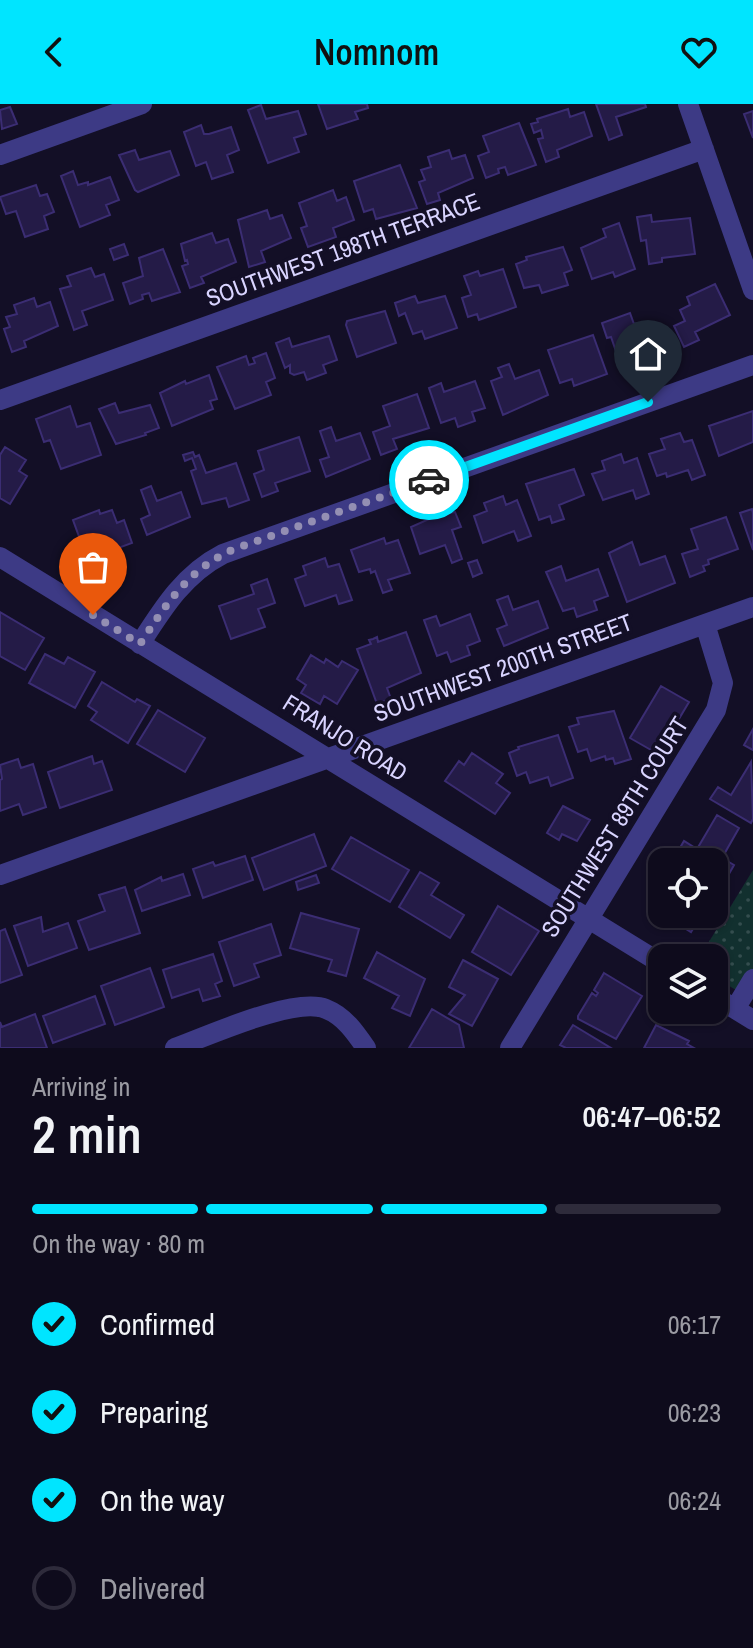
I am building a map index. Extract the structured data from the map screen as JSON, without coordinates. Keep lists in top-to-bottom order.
{
  "streets": {
    "street": [
      "SOUTHWEST 198TH TERRACE",
      "SOUTHWEST 200TH STREET",
      "FRANJO ROAD",
      "SOUTHWEST 89TH COURT"
    ]
  },
  "crossings": [
    ["SOUTHWEST 200TH STREET", "FRANJO ROAD"],
    ["SOUTHWEST 200TH STREET", "SOUTHWEST 89TH COURT"],
    ["FRANJO ROAD", "SOUTHWEST 89TH COURT"]
  ],
  "page": {
    "header": "Nomnom",
    "heading": ["2 min", "Arriving in", "06:47–06:52"],
    "bar": "On the way · 80 m",
    "list": [
      ["Confirmed", "06:17"],
      ["Preparing", "06:23"],
      ["On the way", "06:24"],
      "Delivered"
    ]
  }
}
